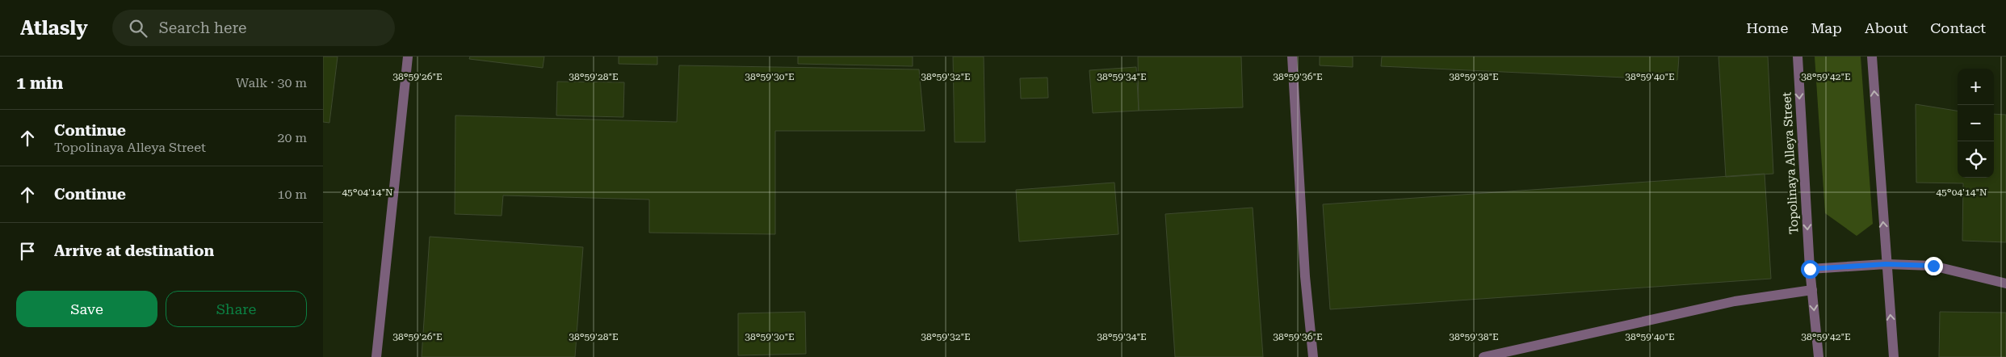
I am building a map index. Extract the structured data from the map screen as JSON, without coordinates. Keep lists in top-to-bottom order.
{
  "streets": {
    "street": ["Topolinaya Alleya Street"]
  },
  "page": {
    "header": "Atlasly",
    "search": "Search here",
    "nav": [
      "Home",
      "Map",
      "About",
      "Contact"
    ],
    "heading": ["1 min", "Walk · 30 m"],
    "map_buttons": ["+", "−"],
    "list": [
      ["Continue", "Topolinaya Alleya Street", "20 m"],
      ["Continue", "10 m"],
      "Arrive at destination"
    ],
    "buttons": ["Save", "Share"]
  },
  "coordinates": [
    "38°59'26\"E",
    "38°59'28\"E",
    "38°59'30\"E",
    "38°59'32\"E",
    "38°59'34\"E",
    "38°59'36\"E",
    "38°59'38\"E",
    "38°59'40\"E",
    "38°59'42\"E",
    "45°04'14\"N"
  ]
}
